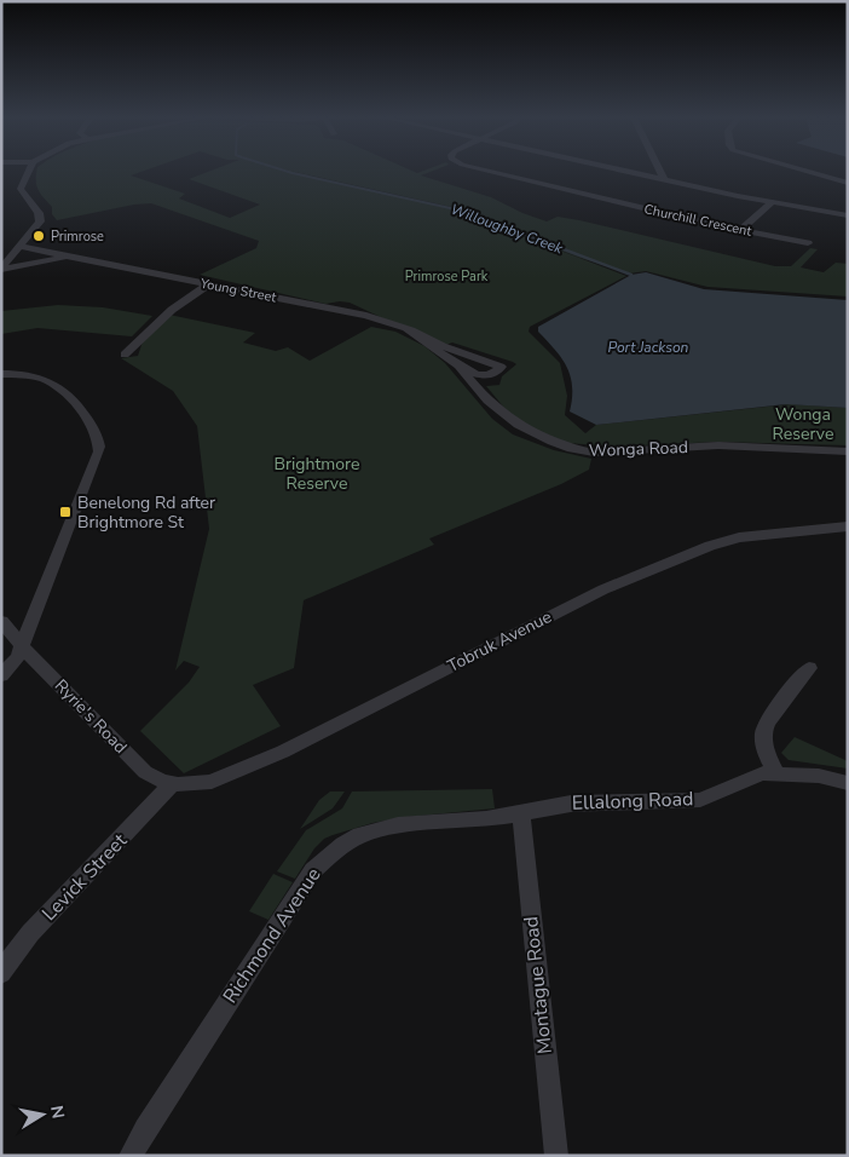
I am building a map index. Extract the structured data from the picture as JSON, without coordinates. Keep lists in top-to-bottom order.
{
  "streets": {
    "street": [
      "Churchill Crescent",
      "Young Street",
      "Wonga Road",
      "Tobruk Avenue",
      "Ryrie's Road",
      "Ellalong Road",
      "Levick Street",
      "Richmond Avenue",
      "Montague Road"
    ]
  },
  "crossings": [
    ["Young Street", "Wonga Road"],
    ["Tobruk Avenue", "Ryrie's Road"],
    ["Tobruk Avenue", "Levick Street"],
    ["Ryrie's Road", "Levick Street"],
    ["Ellalong Road", "Richmond Avenue"],
    ["Ellalong Road", "Montague Road"],
    ["Richmond Avenue", "Montague Road"]
  ],
  "water": ["Willoughby Creek", "Port Jackson"],
  "parks": ["Primrose Park", "Wonga Reserve", "Brightmore Reserve"],
  "places": {
    "other": ["Primrose"],
    "transit": ["Benelong Rd after Brightmore St"]
  },
  "north": "right"
}
